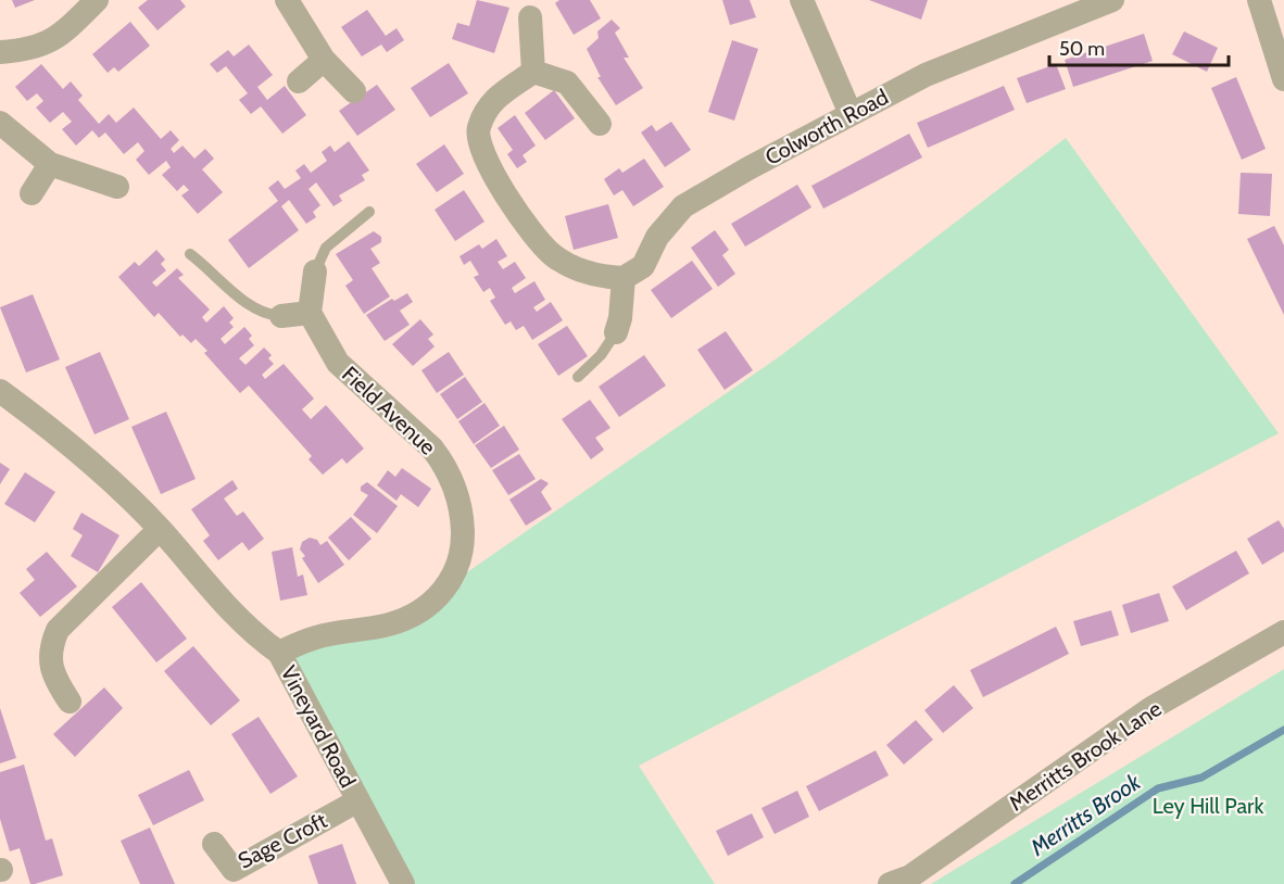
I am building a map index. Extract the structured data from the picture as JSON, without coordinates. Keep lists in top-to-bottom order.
{
  "streets": {
    "street": [
      "Colworth Road",
      "Field Avenue",
      "Vineyard Road",
      "Merritts Brook Lane",
      "Sage Croft"
    ]
  },
  "crossings": [
    ["Field Avenue", "Vineyard Road"],
    ["Vineyard Road", "Sage Croft"]
  ],
  "water": ["Merritts Brook"],
  "parks": ["Ley Hill Park"],
  "scale_bar": "50 m"
}
